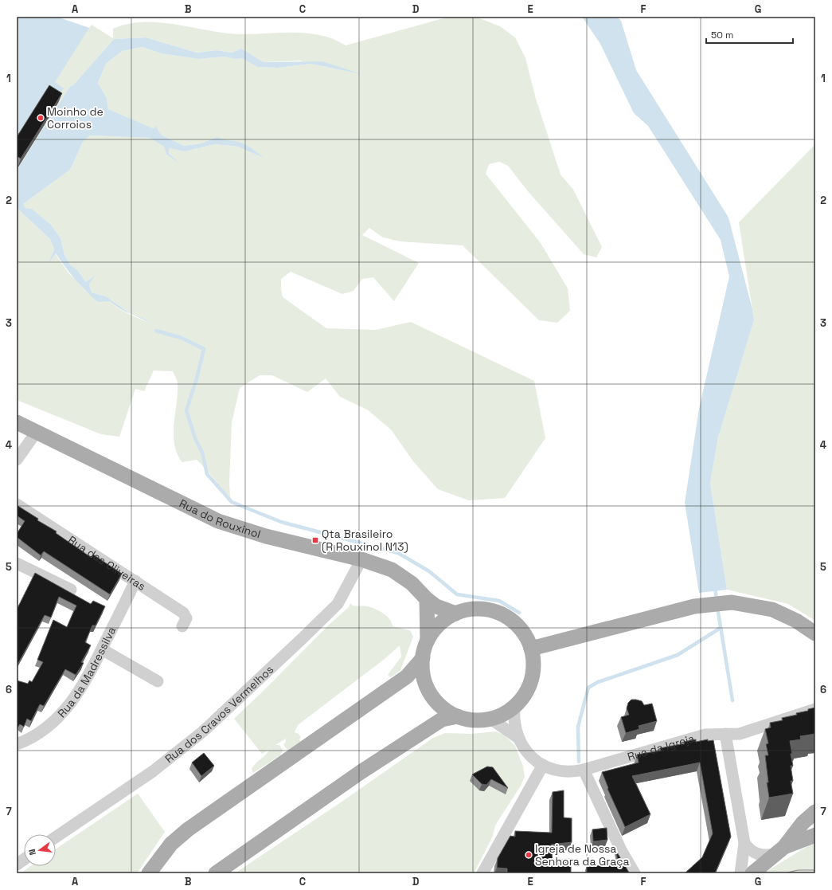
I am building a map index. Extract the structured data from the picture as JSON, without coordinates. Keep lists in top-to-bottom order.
{
  "streets": {
    "main road": ["Rua do Rouxinol"],
    "street": [
      "Rua das Oliveiras",
      "Rua da Madressilva",
      "Rua dos Cravos Vermelhos",
      "Rua da Igreja"
    ]
  },
  "crossings": [
    ["Rua do Rouxinol", "Rua dos Cravos Vermelhos"],
    ["Rua do Rouxinol", "Rua da Igreja"],
    ["Rua das Oliveiras", "Rua da Madressilva"]
  ],
  "places": {
    "other": ["Moinho de Corroios", "Igreja de Nossa Senhora da Graça"],
    "transit": ["Qta Brasileiro (R Rouxinol N13)"]
  },
  "scale_bar": "50 m",
  "north": "left",
  "grid": {
    "columns": [
      "A",
      "B",
      "C",
      "D",
      "E",
      "F",
      "G"
    ],
    "rows": [
      "1",
      "2",
      "3",
      "4",
      "5",
      "6",
      "7"
    ]
  }
}
